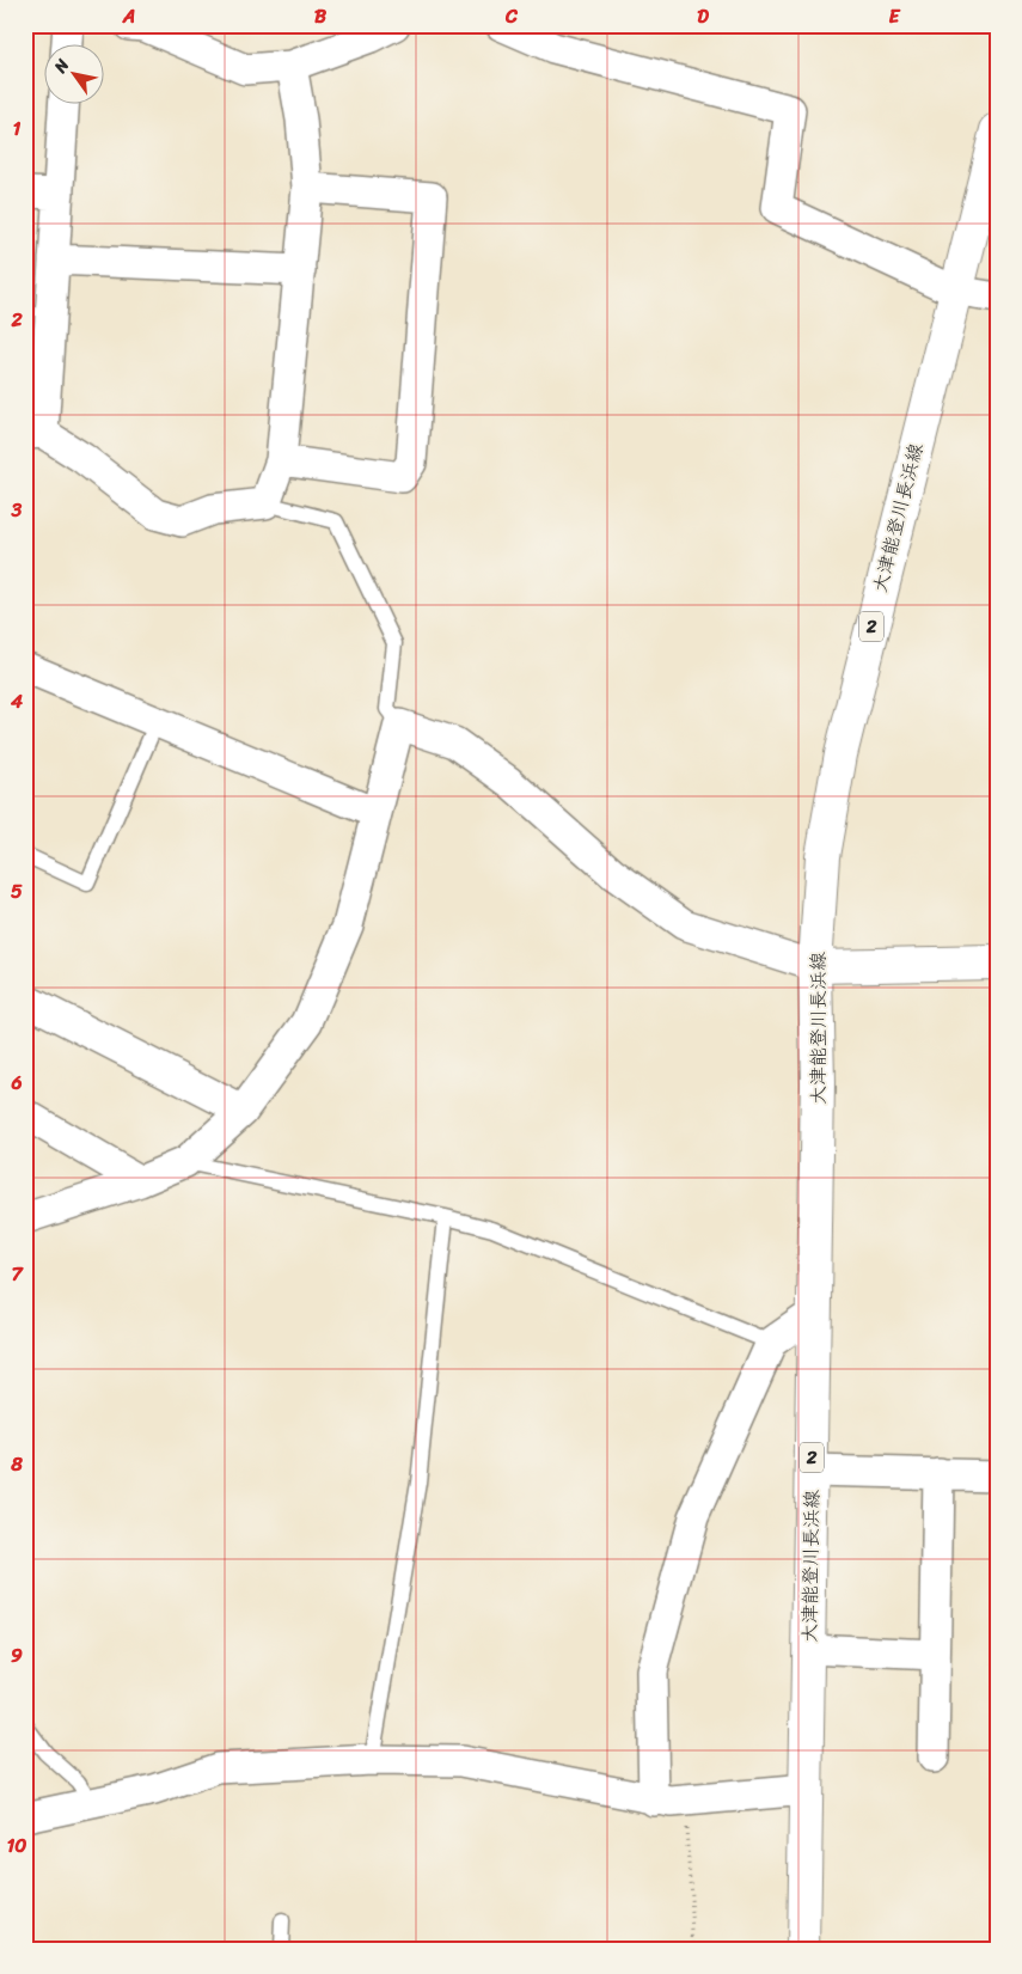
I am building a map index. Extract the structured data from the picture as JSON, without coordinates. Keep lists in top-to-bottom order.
{
  "streets": {
    "main road": ["大津能登川長浜線", "2"]
  },
  "north": "top left",
  "grid": {
    "columns": [
      "A",
      "B",
      "C",
      "D",
      "E"
    ],
    "rows": [
      "1",
      "2",
      "3",
      "4",
      "5",
      "6",
      "7",
      "8",
      "9",
      "10"
    ]
  }
}
